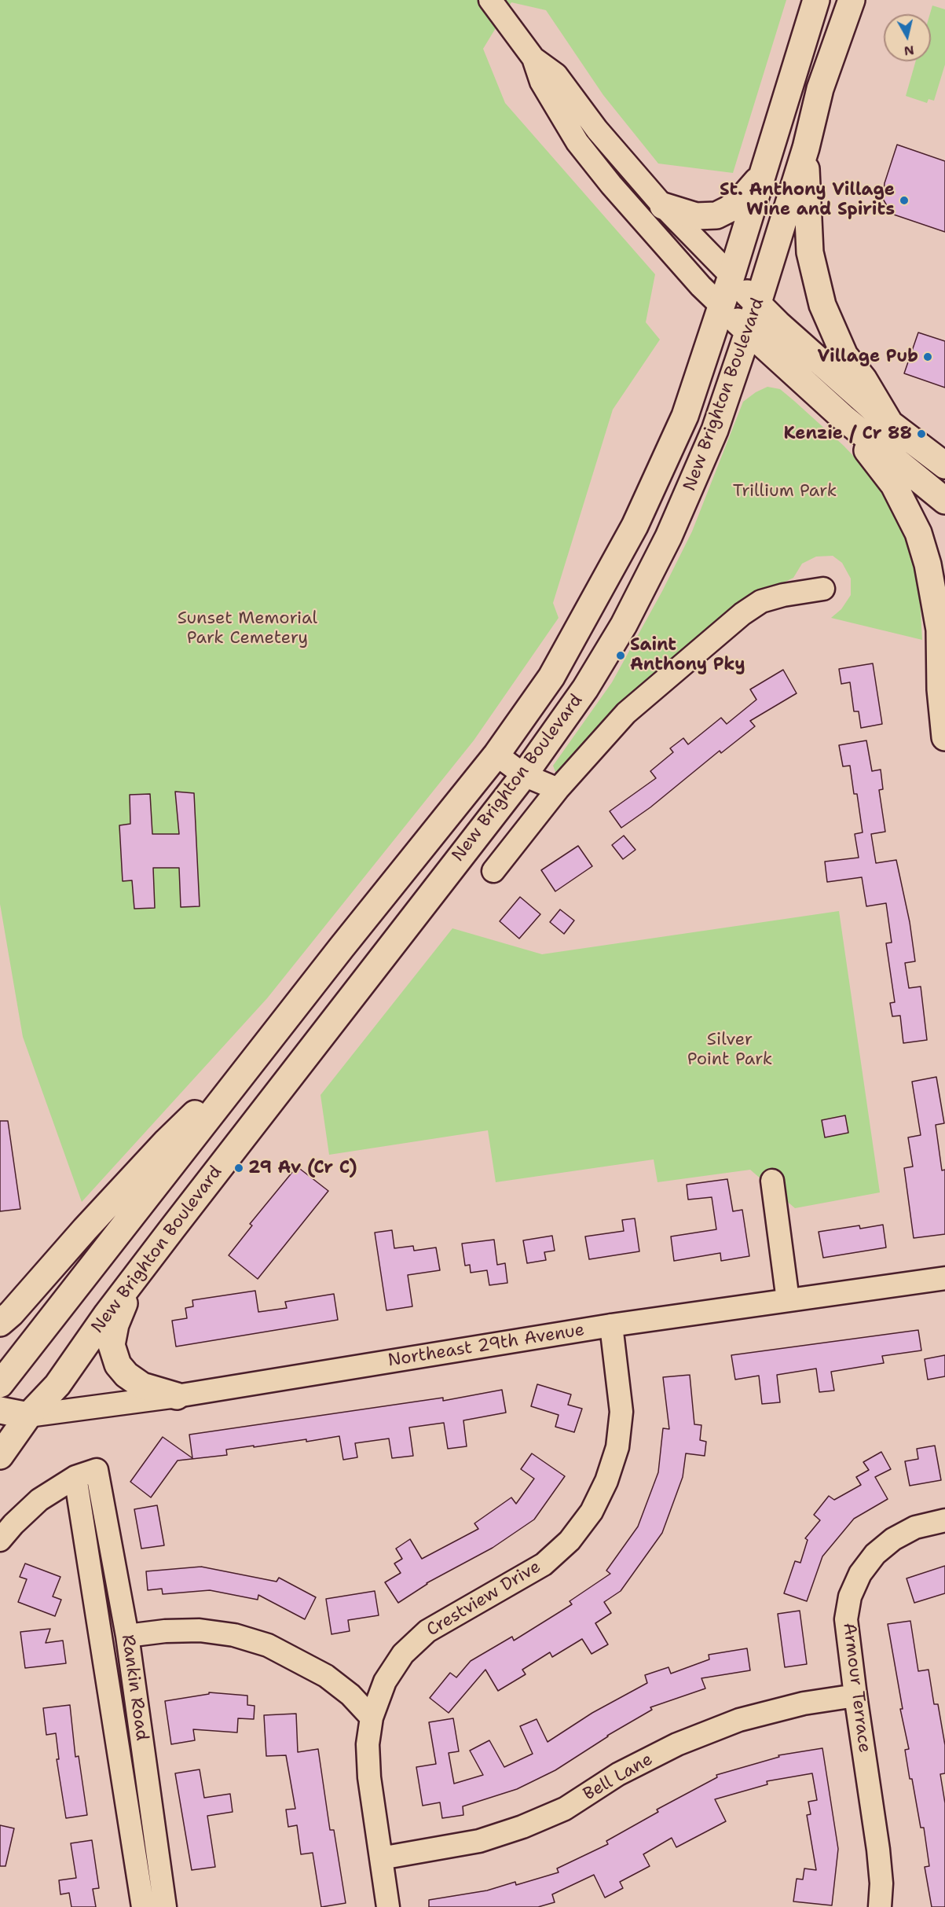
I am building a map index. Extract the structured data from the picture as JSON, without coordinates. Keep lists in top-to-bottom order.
{
  "streets": {
    "main road": ["New Brighton Boulevard"],
    "street": [
      "Northeast 29th Avenue",
      "Crestview Drive",
      "Rankin Road",
      "Armour Terrace",
      "Bell Lane"
    ]
  },
  "crossings": [
    ["New Brighton Boulevard", "Northeast 29th Avenue"],
    ["Northeast 29th Avenue", "Crestview Drive"],
    ["Crestview Drive", "Bell Lane"],
    ["Armour Terrace", "Bell Lane"]
  ],
  "parks": ["Trillium Park", "Sunset Memorial Park Cemetery", "Silver Point Park"],
  "places": [
    "St. Anthony Village Wine and Spirits",
    "Village Pub",
    "Kenzie / Cr 88",
    "Saint Anthony Pky",
    "29 Av (Cr C)"
  ],
  "north": "bottom"
}
